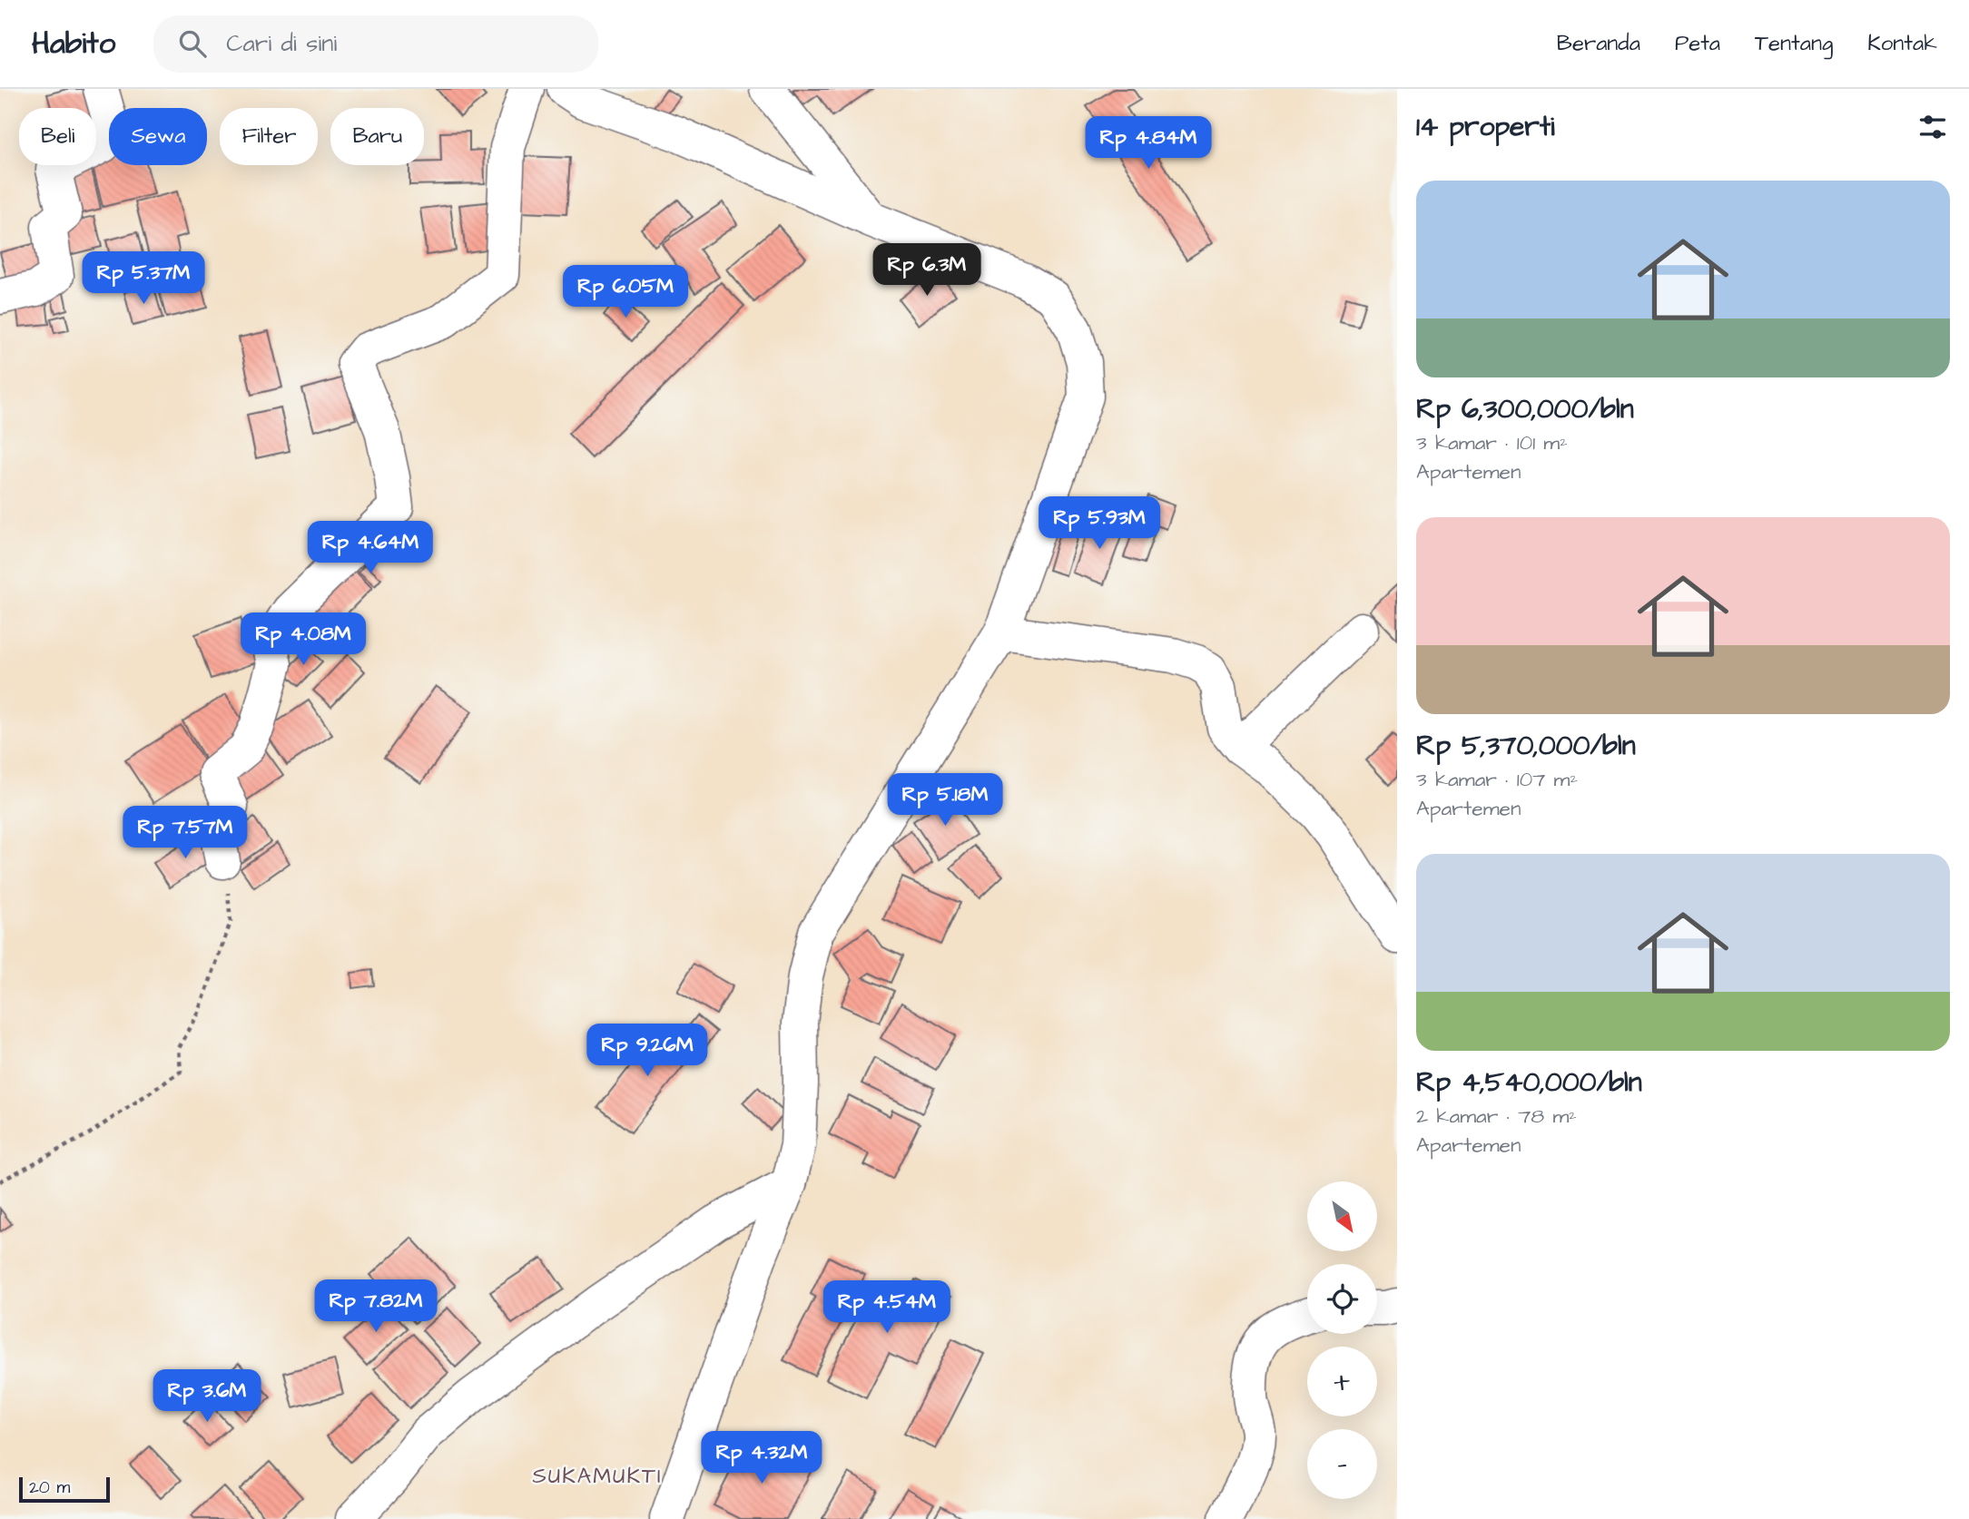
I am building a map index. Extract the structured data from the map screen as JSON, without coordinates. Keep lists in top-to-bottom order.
{
  "districts": ["SUKAMUKTI"],
  "scale_bar": "20 m",
  "north": "bottom right",
  "page": {
    "header": "Habito",
    "search": "Cari di sini",
    "nav": [
      "Beranda",
      "Peta",
      "Tentang",
      "Kontak"
    ],
    "heading": "14 properti",
    "chip": [
      "Beli",
      "Sewa",
      "Filter",
      "Baru"
    ],
    "price": [
      "Rp 4.84M",
      "Rp 6.3M",
      "Rp 5.37M",
      "Rp 6.05M",
      "Rp 5.93M",
      "Rp 4.64M",
      "Rp 4.08M",
      "Rp 5.18M",
      "Rp 7.57M",
      "Rp 9.26M",
      "Rp 7.82M",
      "Rp 4.54M",
      "Rp 3.6M",
      "Rp 4.32M"
    ],
    "list": [
      {
        "name": "Rp 6,300,000/bln",
        "note": "3 kamar · 101 m² · Apartemen"
      },
      {
        "name": "Rp 5,370,000/bln",
        "note": "3 kamar · 107 m² · Apartemen"
      },
      {
        "name": "Rp 4,540,000/bln",
        "note": "2 kamar · 78 m² · Apartemen"
      }
    ],
    "map_buttons": ["+", "−"],
    "scale": "20 m"
  }
}
